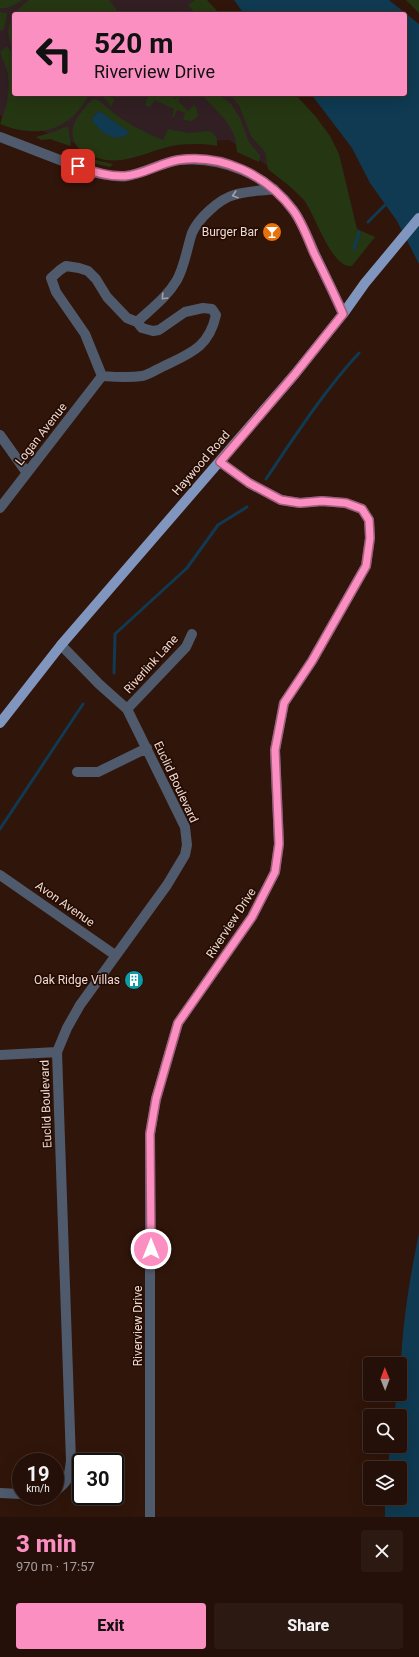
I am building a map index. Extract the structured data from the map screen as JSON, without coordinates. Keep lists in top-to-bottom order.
{
  "streets": {
    "main road": ["Haywood Road"],
    "street": [
      "Logan Avenue",
      "Riverlink Lane",
      "Euclid Boulevard",
      "Avon Avenue",
      "Riverview Drive"
    ]
  },
  "crossings": [
    ["Haywood Road", "Euclid Boulevard"],
    ["Haywood Road", "Riverview Drive"],
    ["Riverlink Lane", "Euclid Boulevard"],
    ["Euclid Boulevard", "Avon Avenue"]
  ],
  "places": {
    "bar": ["Burger Bar"],
    "building": ["Oak Ridge Villas"]
  },
  "north": "top",
  "page": {
    "turn": ["520 m", "Riverview Drive"],
    "speed": "19 km/h",
    "limit": "30",
    "heading": ["3 min", "970 m · 17:57"],
    "buttons": ["Exit", "Share"]
  }
}
